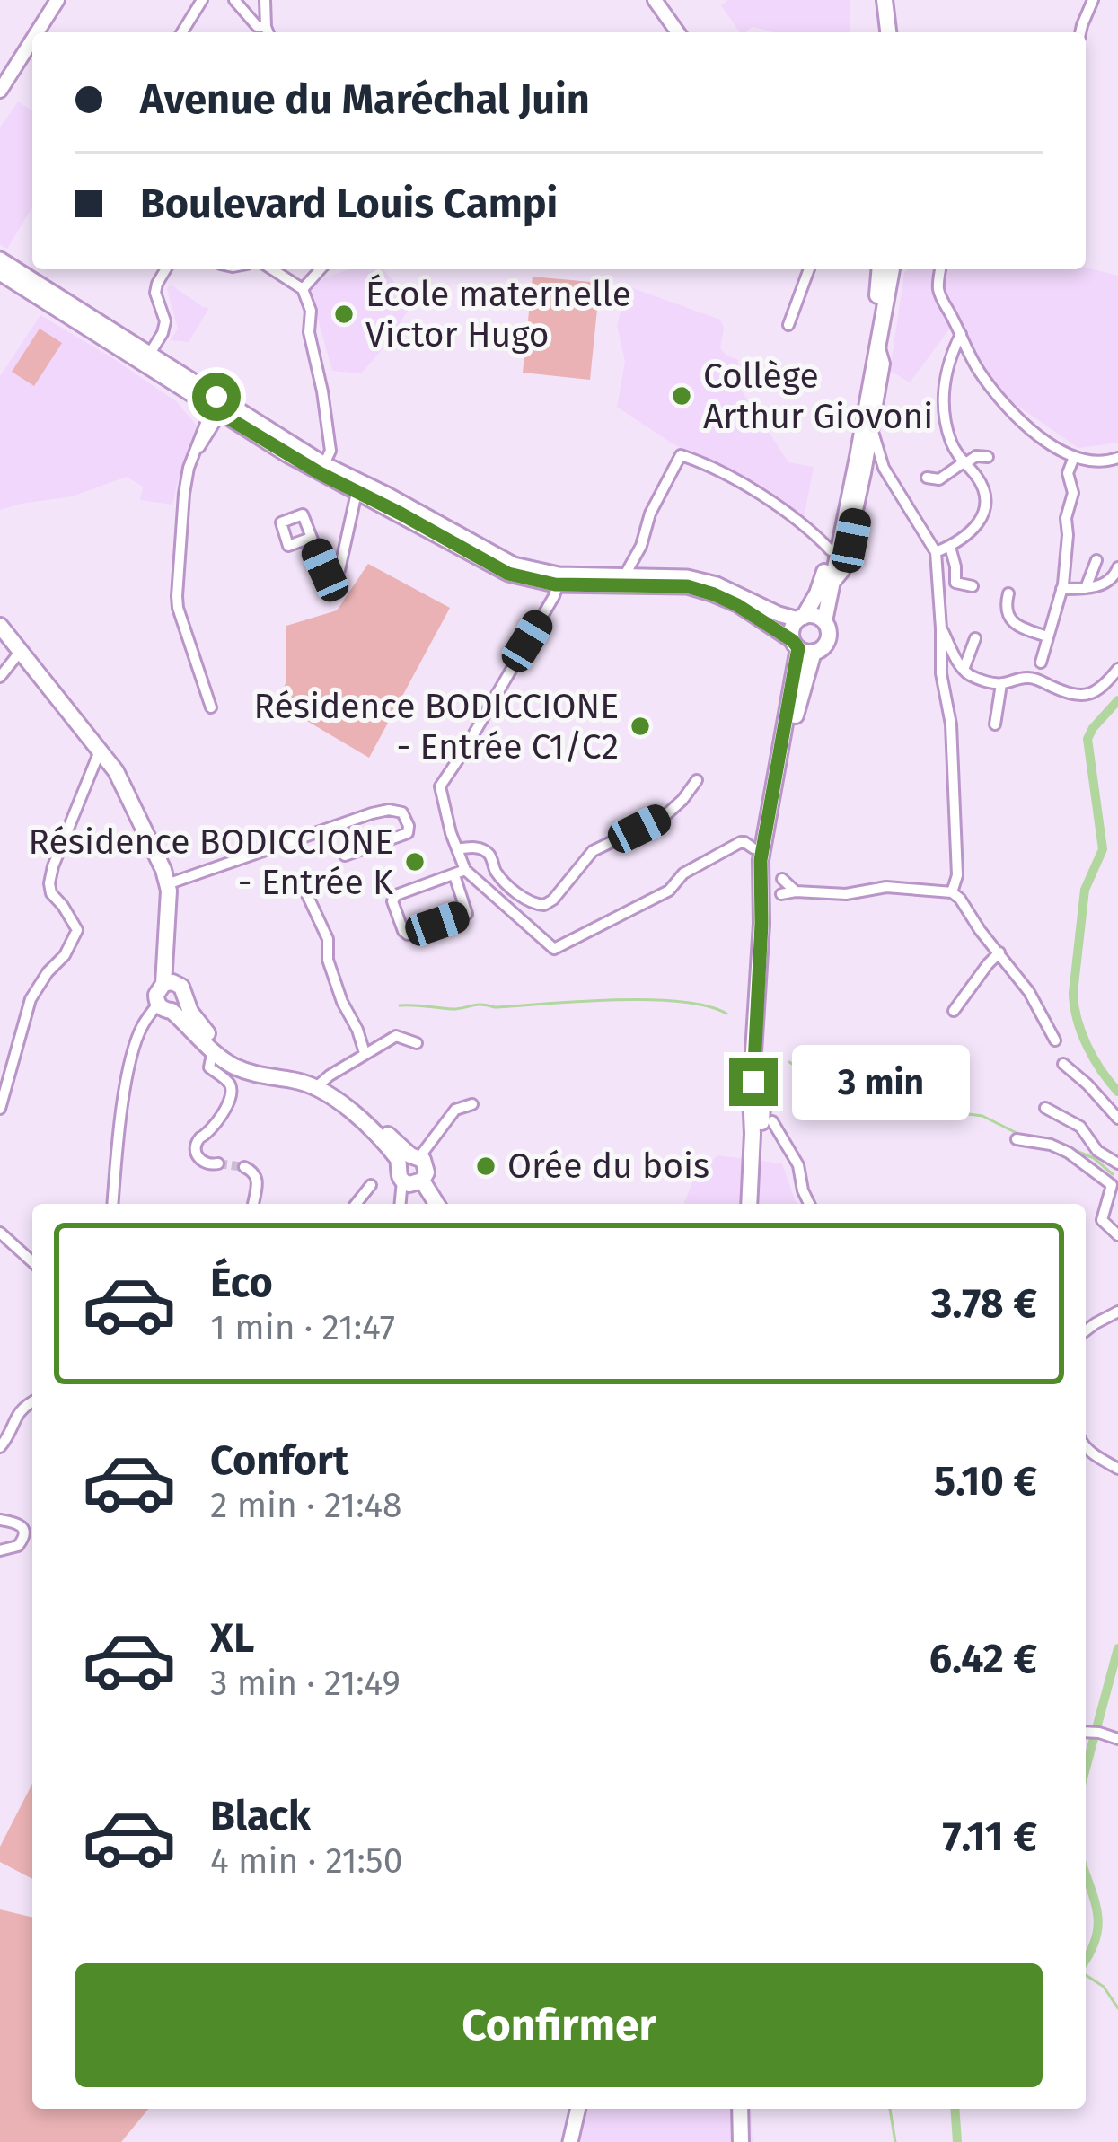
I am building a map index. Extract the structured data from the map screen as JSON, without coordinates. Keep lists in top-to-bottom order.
{
  "places": [
    "École maternelle Victor Hugo",
    "Collège Arthur Giovoni",
    "Résidence BODICCIONE - Entrée C1/C2",
    "Résidence BODICCIONE - Entrée K",
    "Orée du bois"
  ],
  "page": {
    "banner": ["Avenue du Maréchal Juin", "Boulevard Louis Campi"],
    "bubble": "3 min",
    "list": [
      {
        "name": "Éco",
        "note": "1 min · 21:47",
        "value": "3.78 €"
      },
      {
        "name": "Confort",
        "note": "2 min · 21:48",
        "value": "5.10 €"
      },
      {
        "name": "XL",
        "note": "3 min · 21:49",
        "value": "6.42 €"
      },
      {
        "name": "Black",
        "note": "4 min · 21:50",
        "value": "7.11 €"
      }
    ],
    "buttons": "Confirmer"
  }
}
